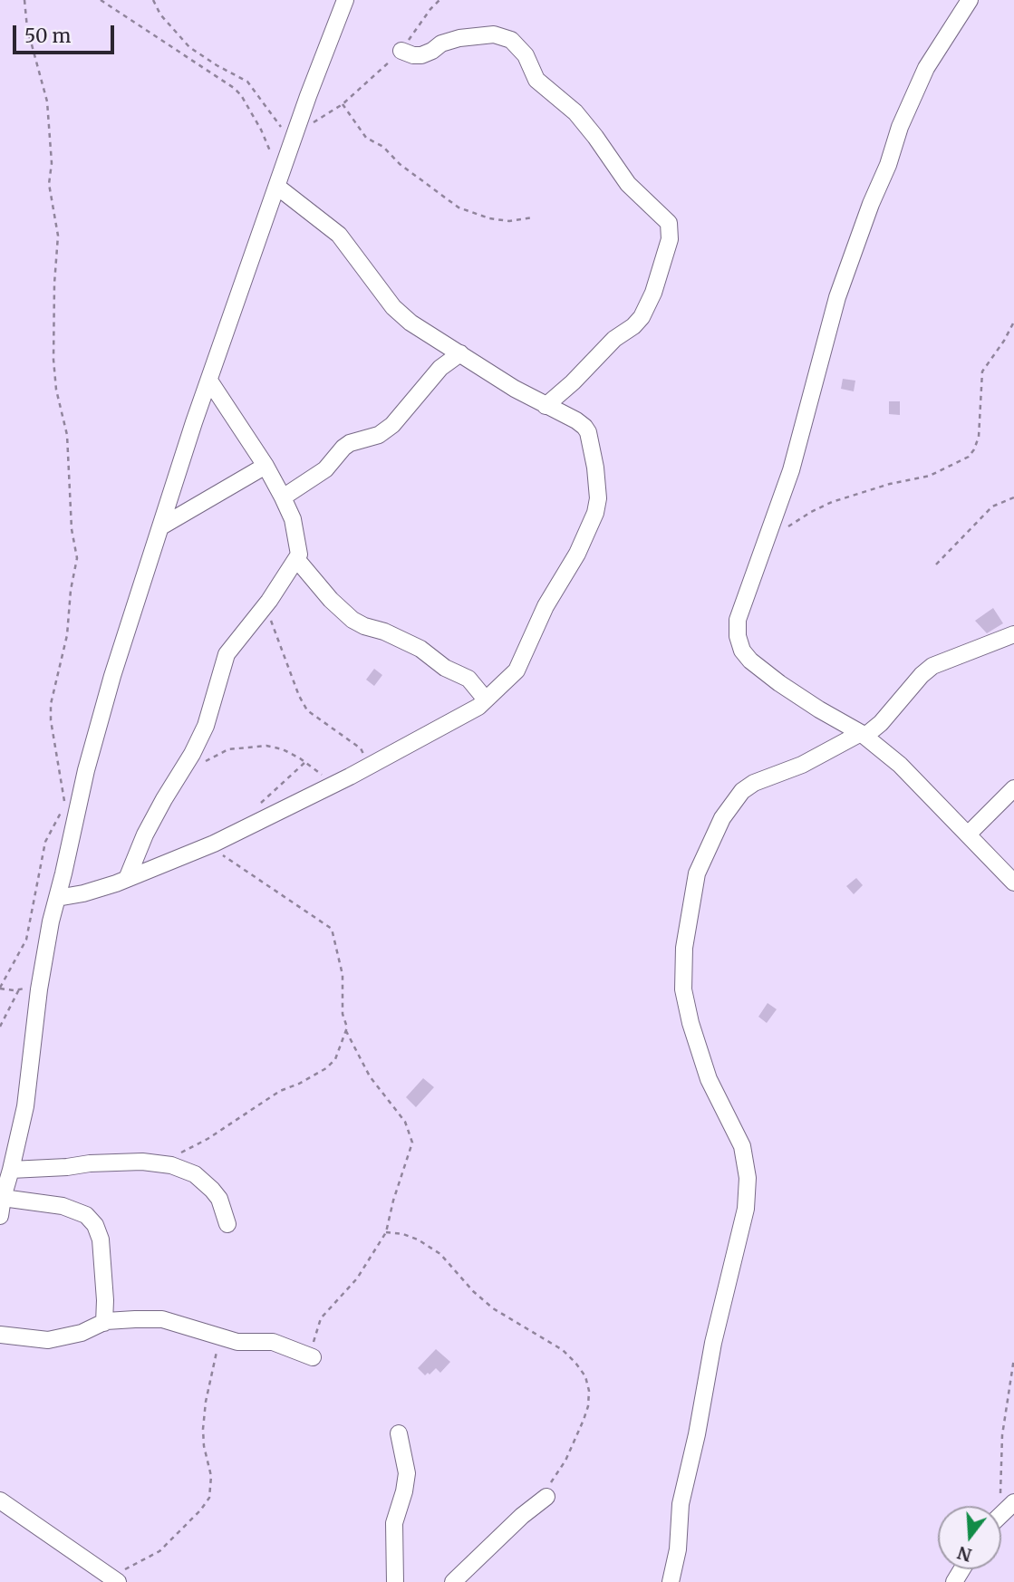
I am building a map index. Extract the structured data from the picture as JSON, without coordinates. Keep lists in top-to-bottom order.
{
  "scale_bar": "50 m",
  "north": "bottom"
}
